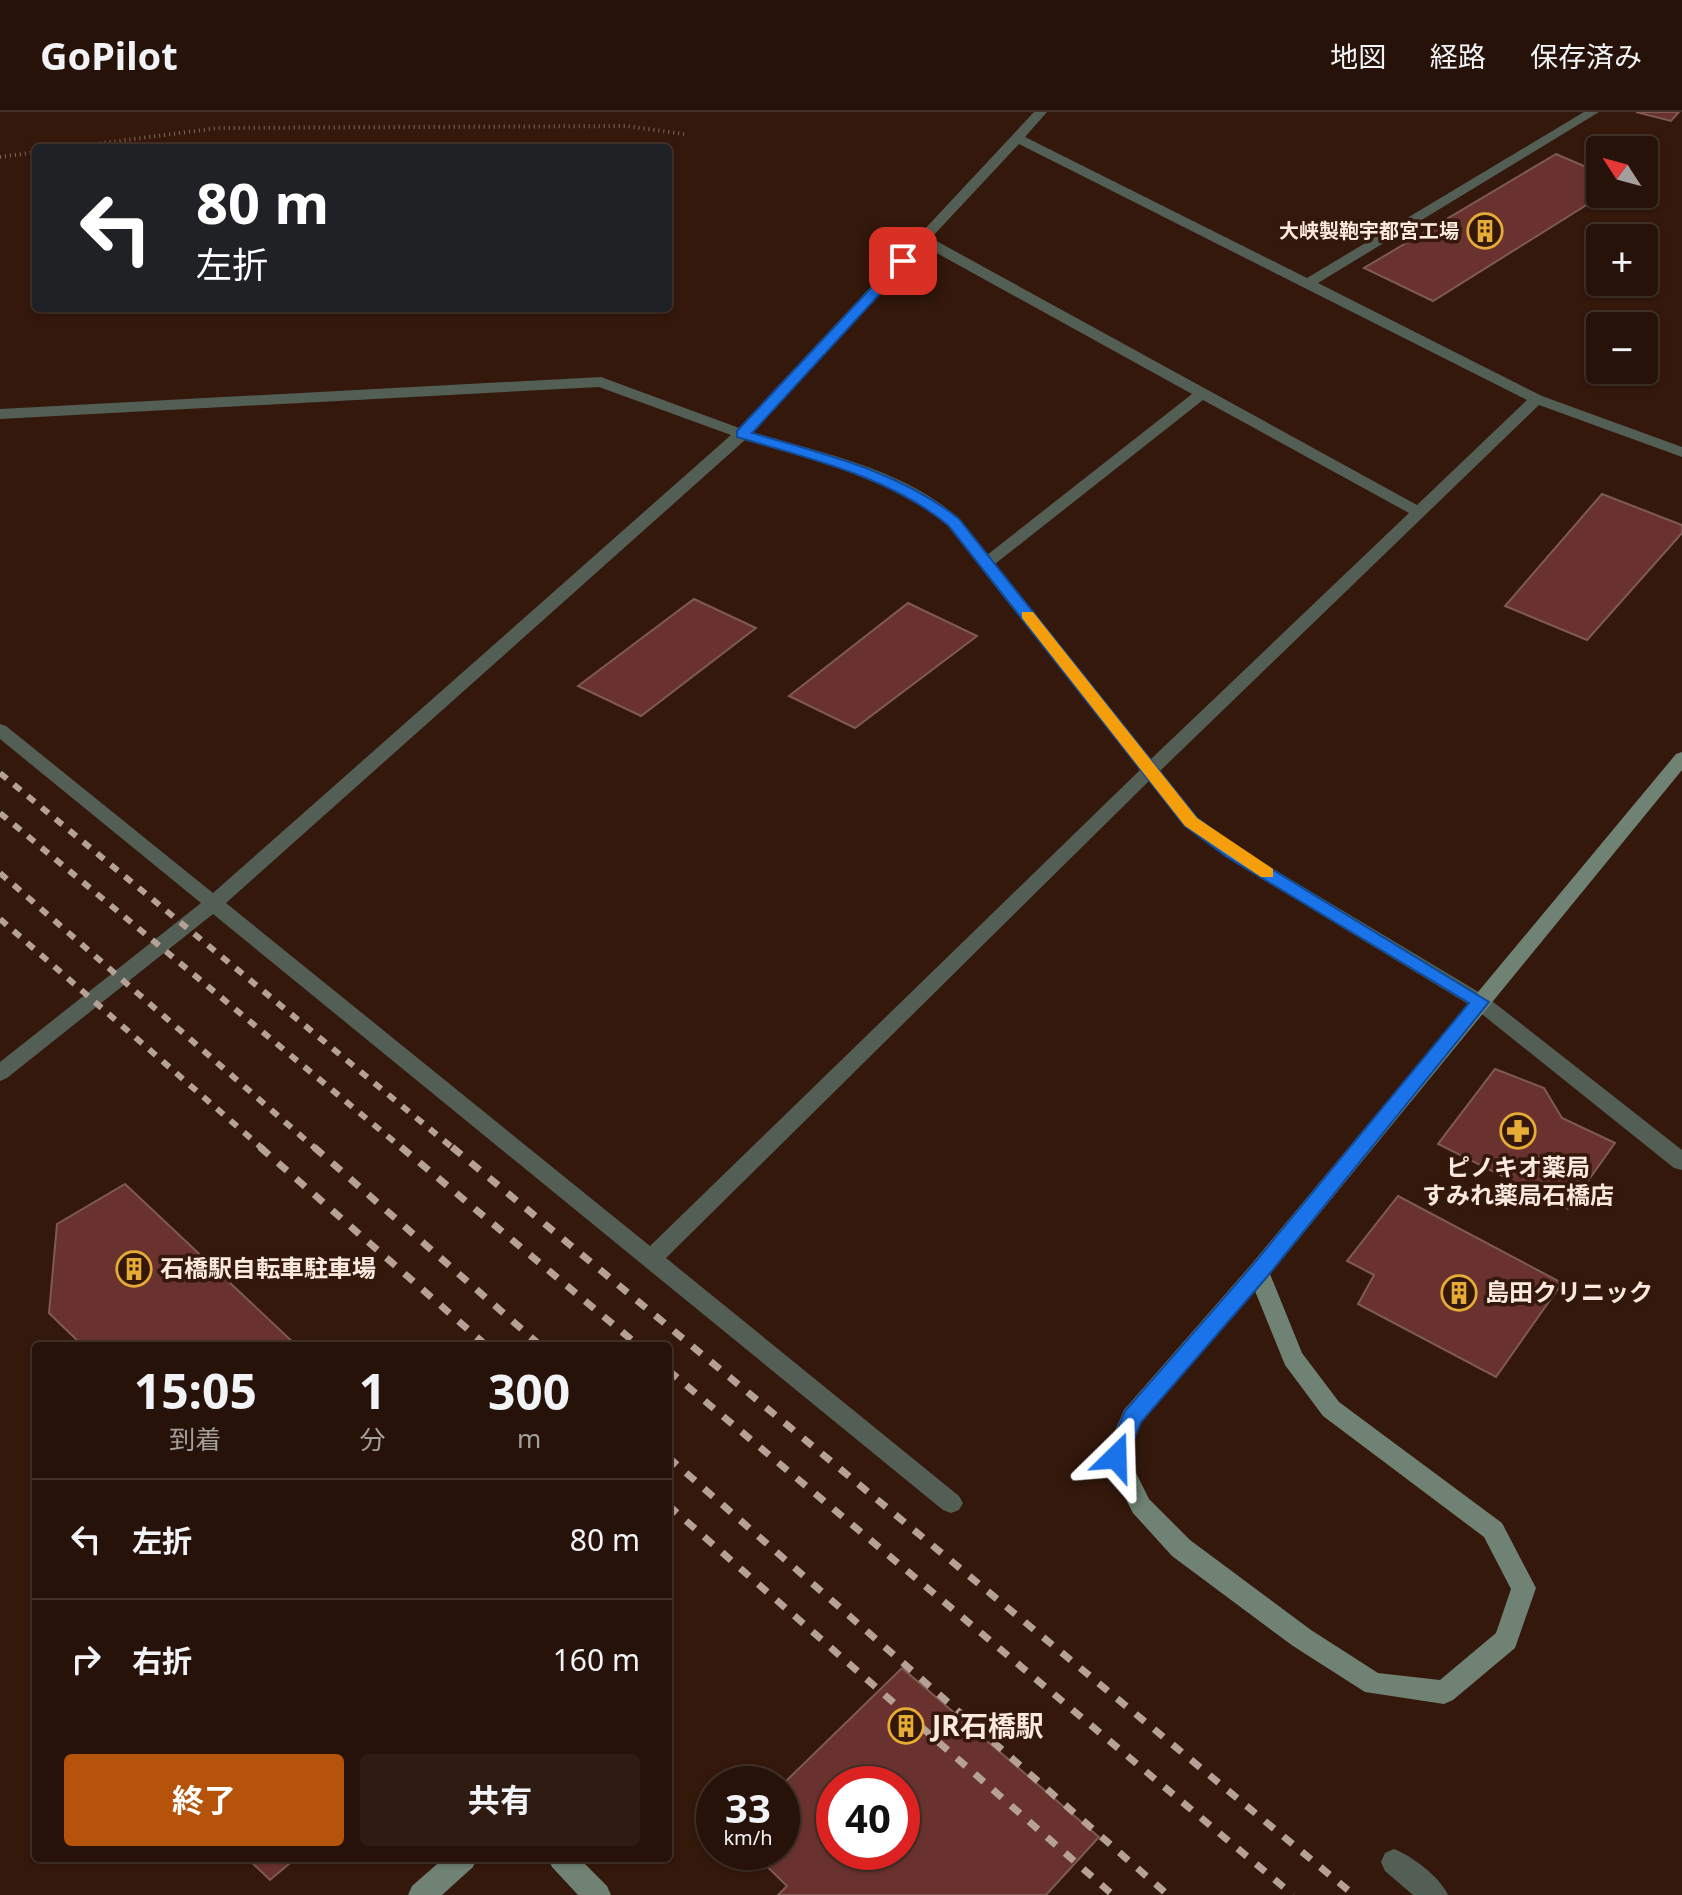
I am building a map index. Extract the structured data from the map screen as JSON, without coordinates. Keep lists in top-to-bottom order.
{
  "places": {
    "building": [
      "大峡製鞄宇都宮工場",
      "石橋駅自転車駐車場",
      "島田クリニック",
      "JR石橋駅"
    ],
    "pharmacy": ["ピノキオ薬局 すみれ薬局石橋店"]
  },
  "north": "top left",
  "page": {
    "header": "GoPilot",
    "nav": ["地図", "経路", "保存済み"],
    "map_buttons": ["+", "−"],
    "turn": ["80 m", "左折"],
    "eta": [
      "15:05",
      "到着",
      "1",
      "分",
      "300",
      "m"
    ],
    "list": [
      {
        "name": "左折",
        "value": "80 m"
      },
      {
        "name": "右折",
        "value": "160 m"
      }
    ],
    "buttons": ["終了", "共有"],
    "speed": "33 km/h",
    "limit": "40"
  }
}
